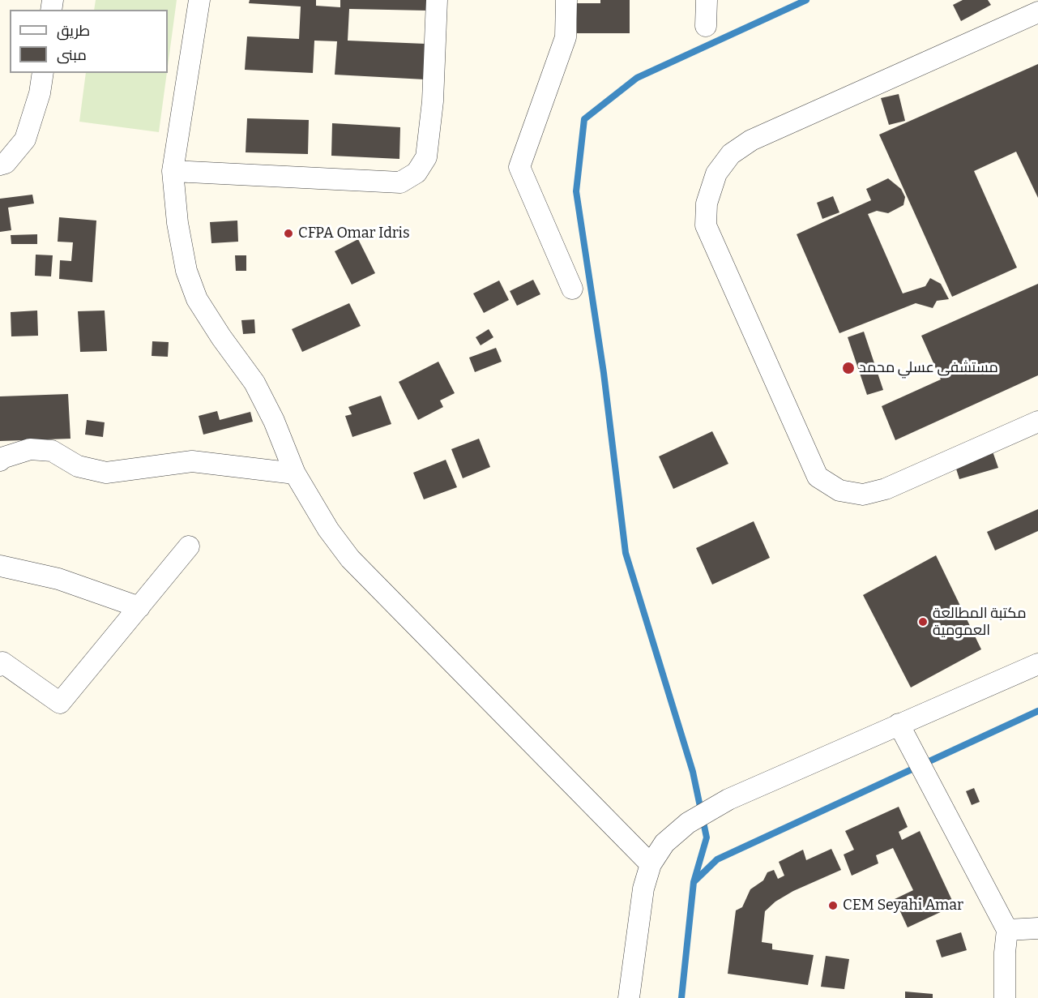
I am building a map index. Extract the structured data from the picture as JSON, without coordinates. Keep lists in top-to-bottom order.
{
  "places": [
    "CFPA Omar Idris",
    "مستشفى عسلي محمد",
    "مكتبة المطالعة العمومية",
    "CEM Seyahi Amar"
  ],
  "legend": ["طريق", "مبنى"]
}
